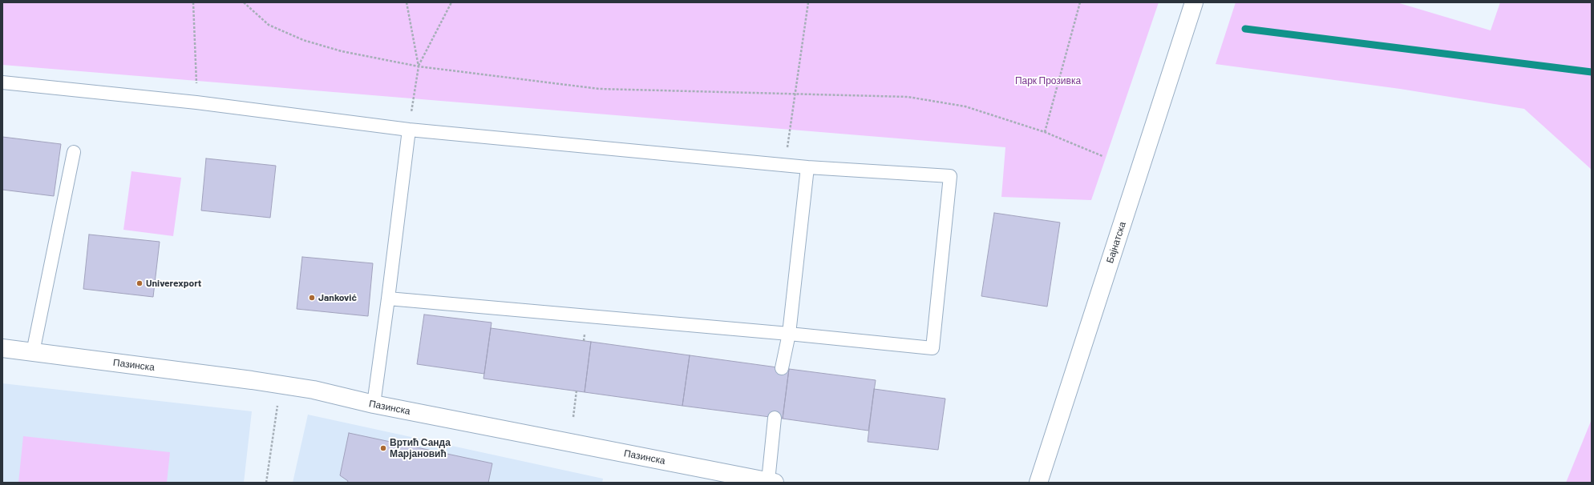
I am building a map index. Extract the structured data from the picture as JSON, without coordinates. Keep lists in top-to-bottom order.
{
  "streets": {
    "street": ["Бајнатска", "Пазинска"]
  },
  "parks": ["Парк Прозивка"],
  "places": ["Univerexport", "Janković", "Вртић Санда Марјановић"]
}
